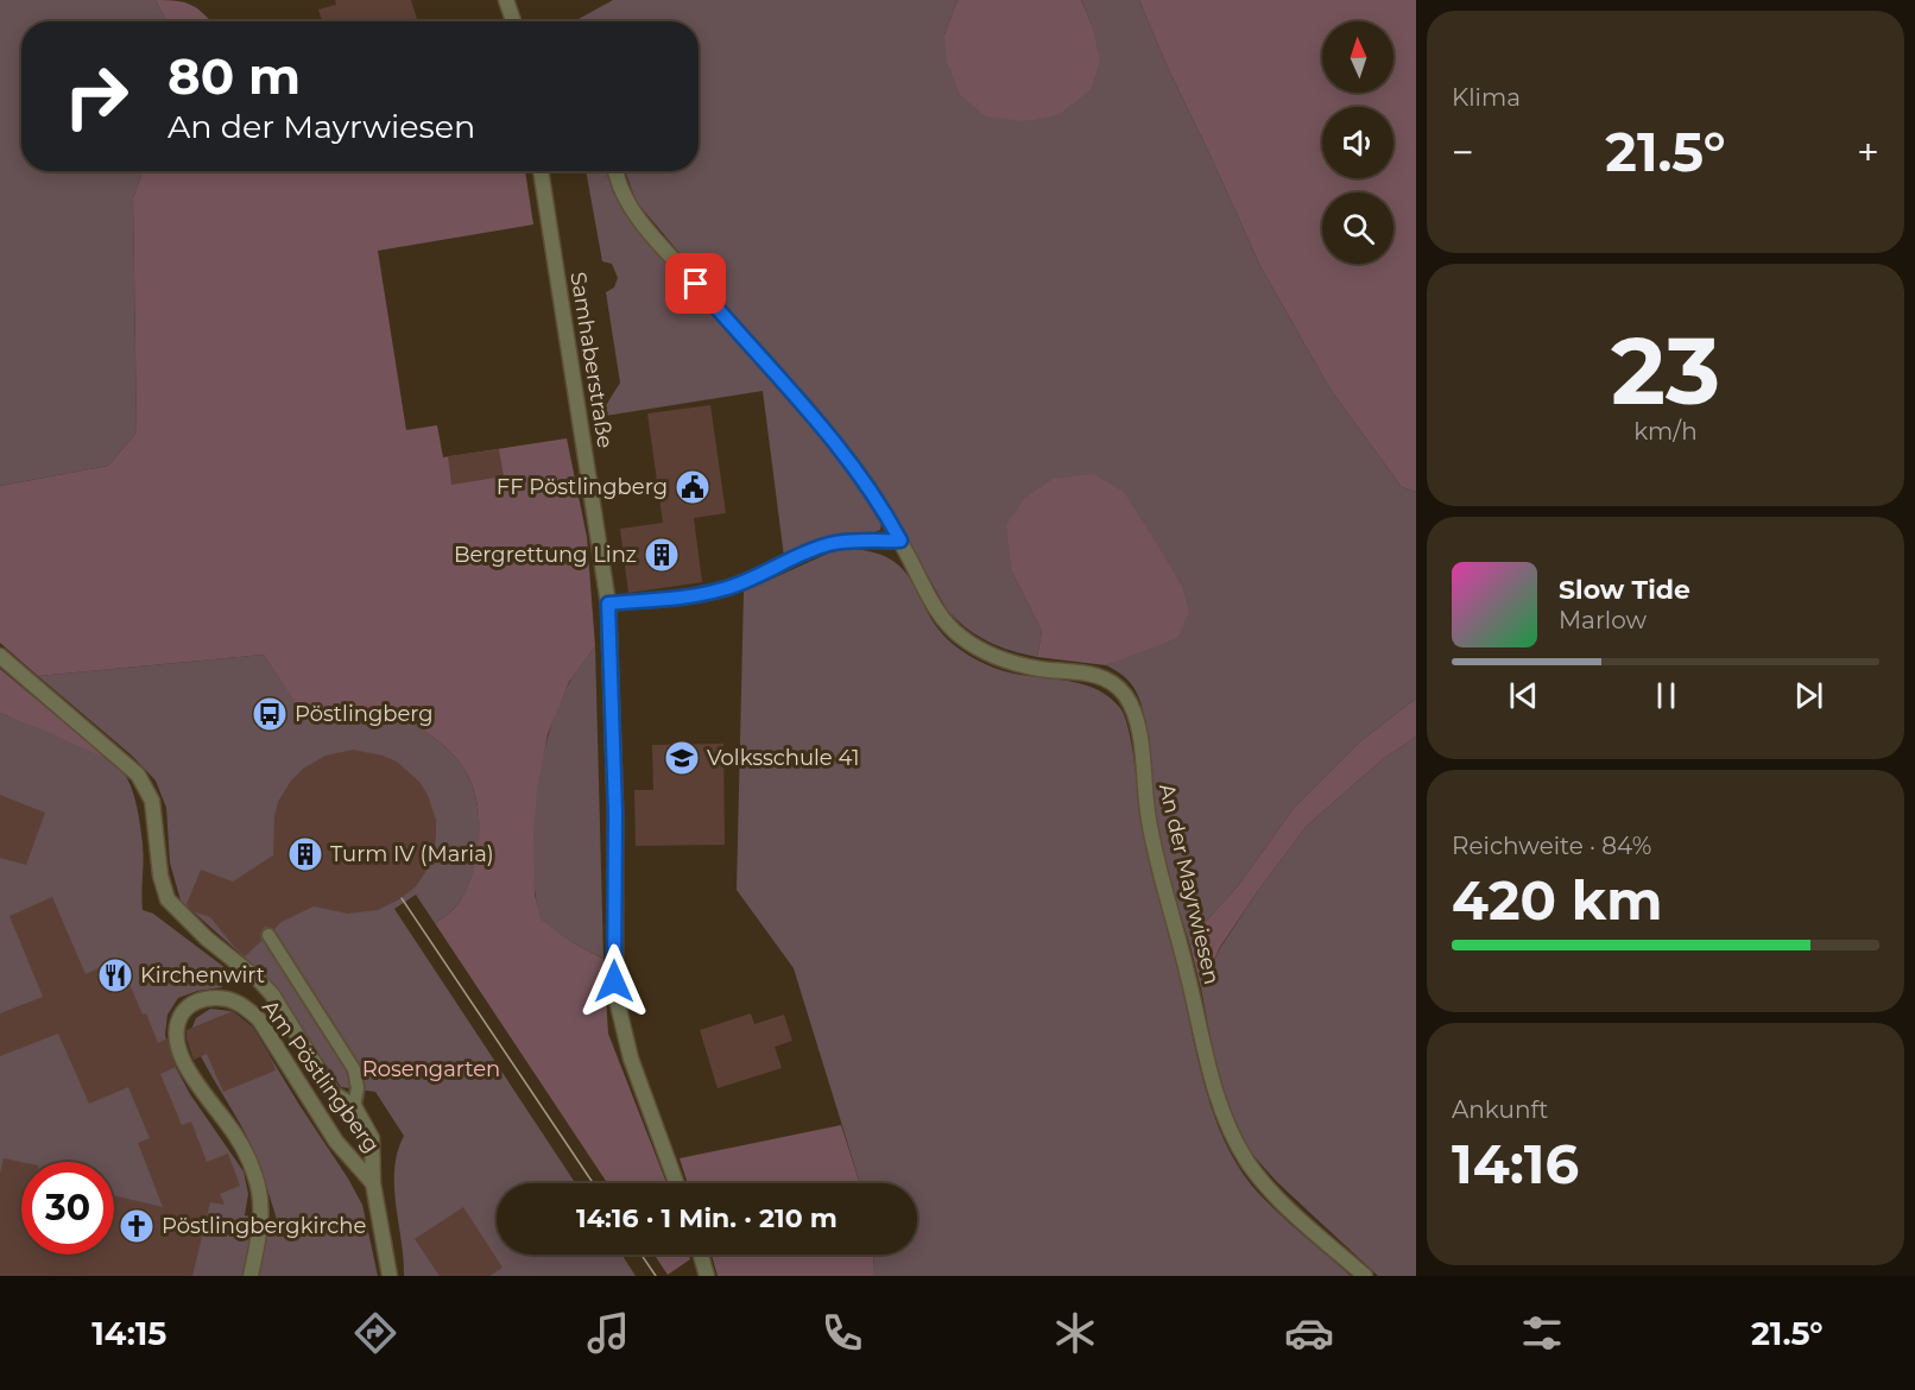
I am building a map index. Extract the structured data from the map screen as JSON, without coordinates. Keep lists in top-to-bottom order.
{
  "streets": {
    "street": ["Samhaberstraße", "An der Mayrwiesen", "Am Pöstlingberg"]
  },
  "parks": ["Rosengarten"],
  "places": {
    "public building": ["FF Pöstlingberg"],
    "building": ["Bergrettung Linz", "Turm IV (Maria)"],
    "bus stop": ["Pöstlingberg"],
    "school or university": ["Volksschule 41"],
    "restaurant": ["Kirchenwirt"],
    "church": ["Pöstlingbergkirche"]
  },
  "north": "top",
  "page": {
    "tile": [
      "Klima",
      ["23", "km/h"],
      ["Reichweite · 84%", "420 km"],
      ["Ankunft", "14:16"]
    ],
    "turn": ["80 m", "An der Mayrwiesen"],
    "heat": ["−", "21.5°", "+"],
    "song": ["Slow Tide", "Marlow"],
    "limit": "30",
    "trip": "14:16 · 1 Min. · 210 m",
    "tabs": ["14:15", "21.5°"]
  }
}
